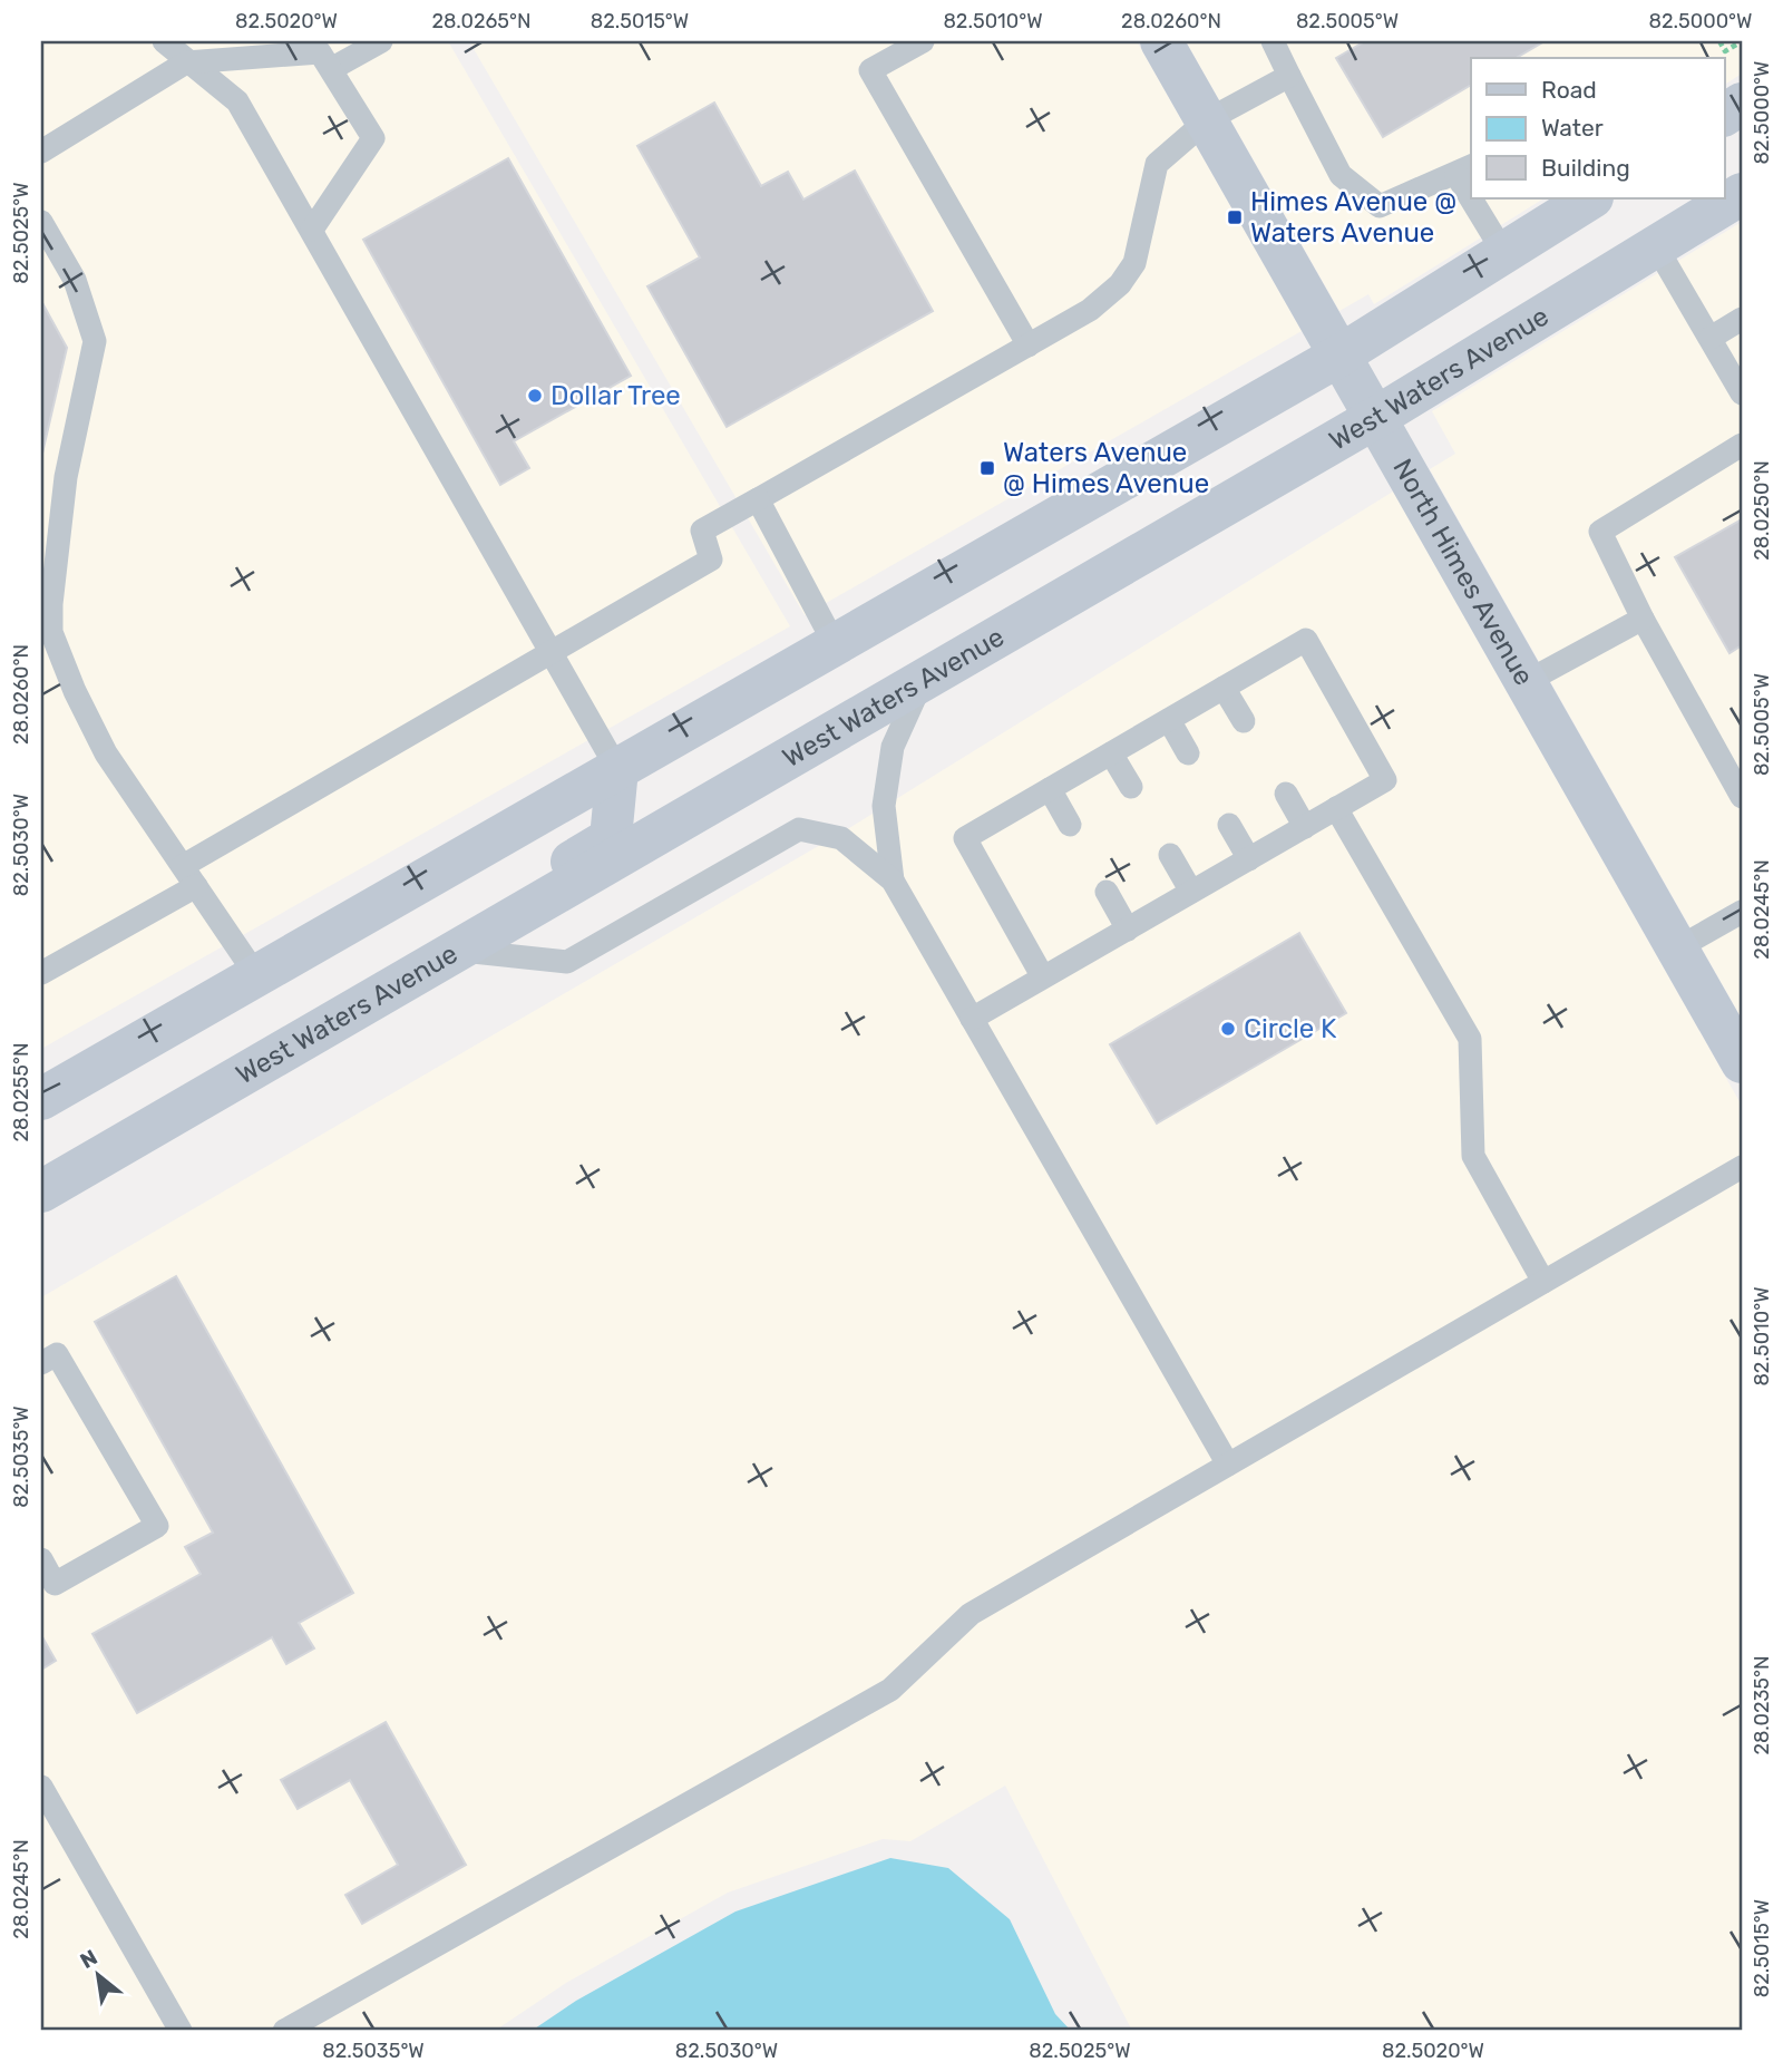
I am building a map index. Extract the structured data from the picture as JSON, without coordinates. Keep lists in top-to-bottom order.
{
  "streets": {
    "main road": ["West Waters Avenue", "North Himes Avenue"]
  },
  "crossings": [
    ["West Waters Avenue", "North Himes Avenue"]
  ],
  "places": {
    "transit": ["Himes Avenue @ Waters Avenue", "Waters Avenue @ Himes Avenue"],
    "other": ["Dollar Tree", "Circle K"]
  },
  "legend": ["Road", "Water", "Building"],
  "north": "top left",
  "coordinates": [
    "82.5020°W",
    "28.0265°N",
    "82.5015°W",
    "82.5010°W",
    "28.0260°N",
    "82.5005°W",
    "82.5000°W",
    "82.5025°W",
    "28.0250°N",
    "82.5030°W",
    "28.0245°N",
    "28.0255°N",
    "82.5035°W",
    "28.0235°N"
  ]
}
